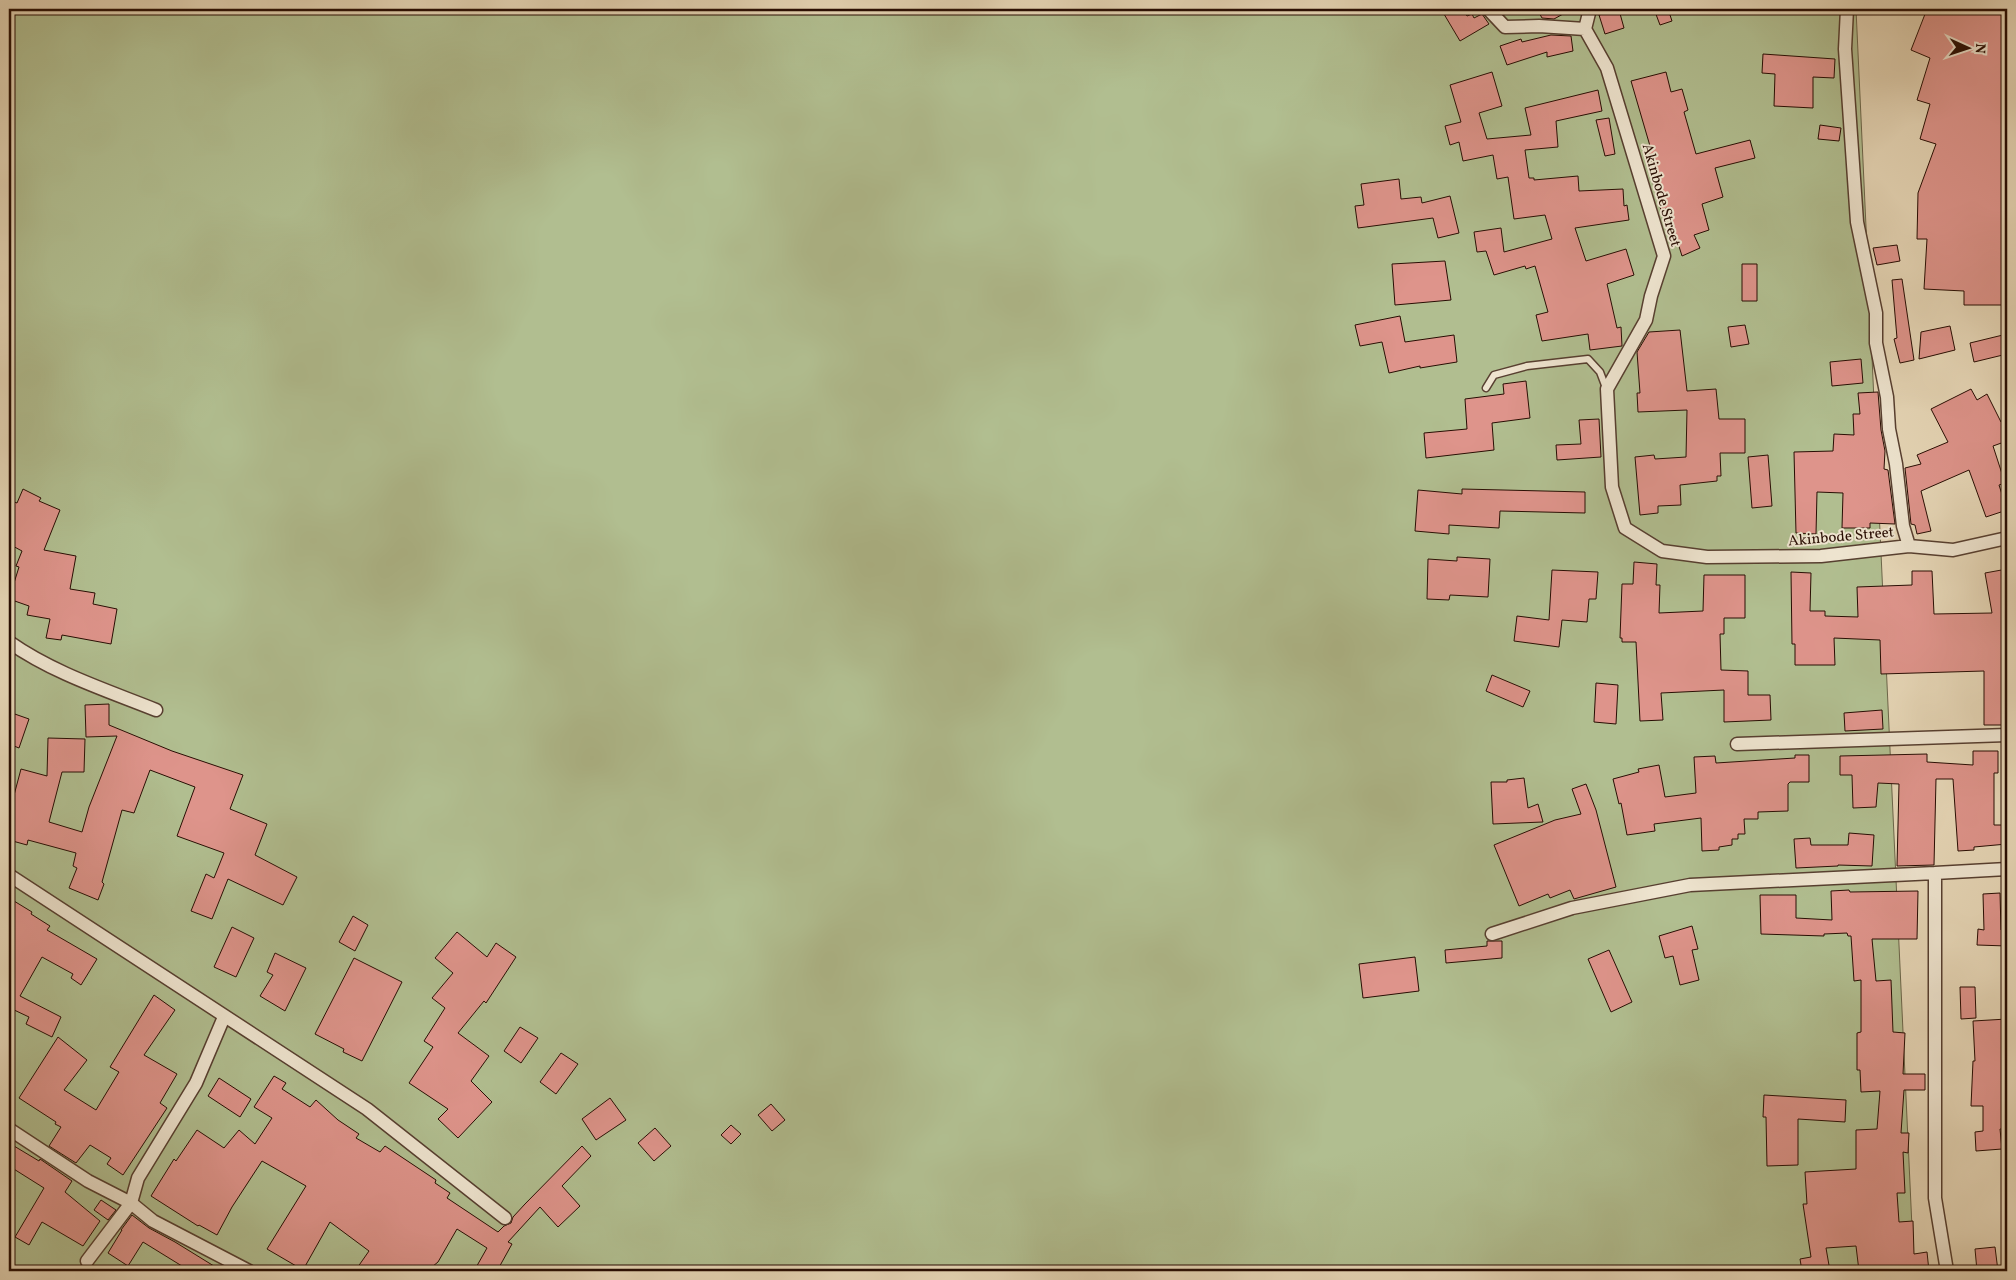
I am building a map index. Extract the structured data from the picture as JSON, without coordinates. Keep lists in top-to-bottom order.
{
  "streets": {
    "street": ["Akinbode Street"]
  },
  "north": "right"
}
